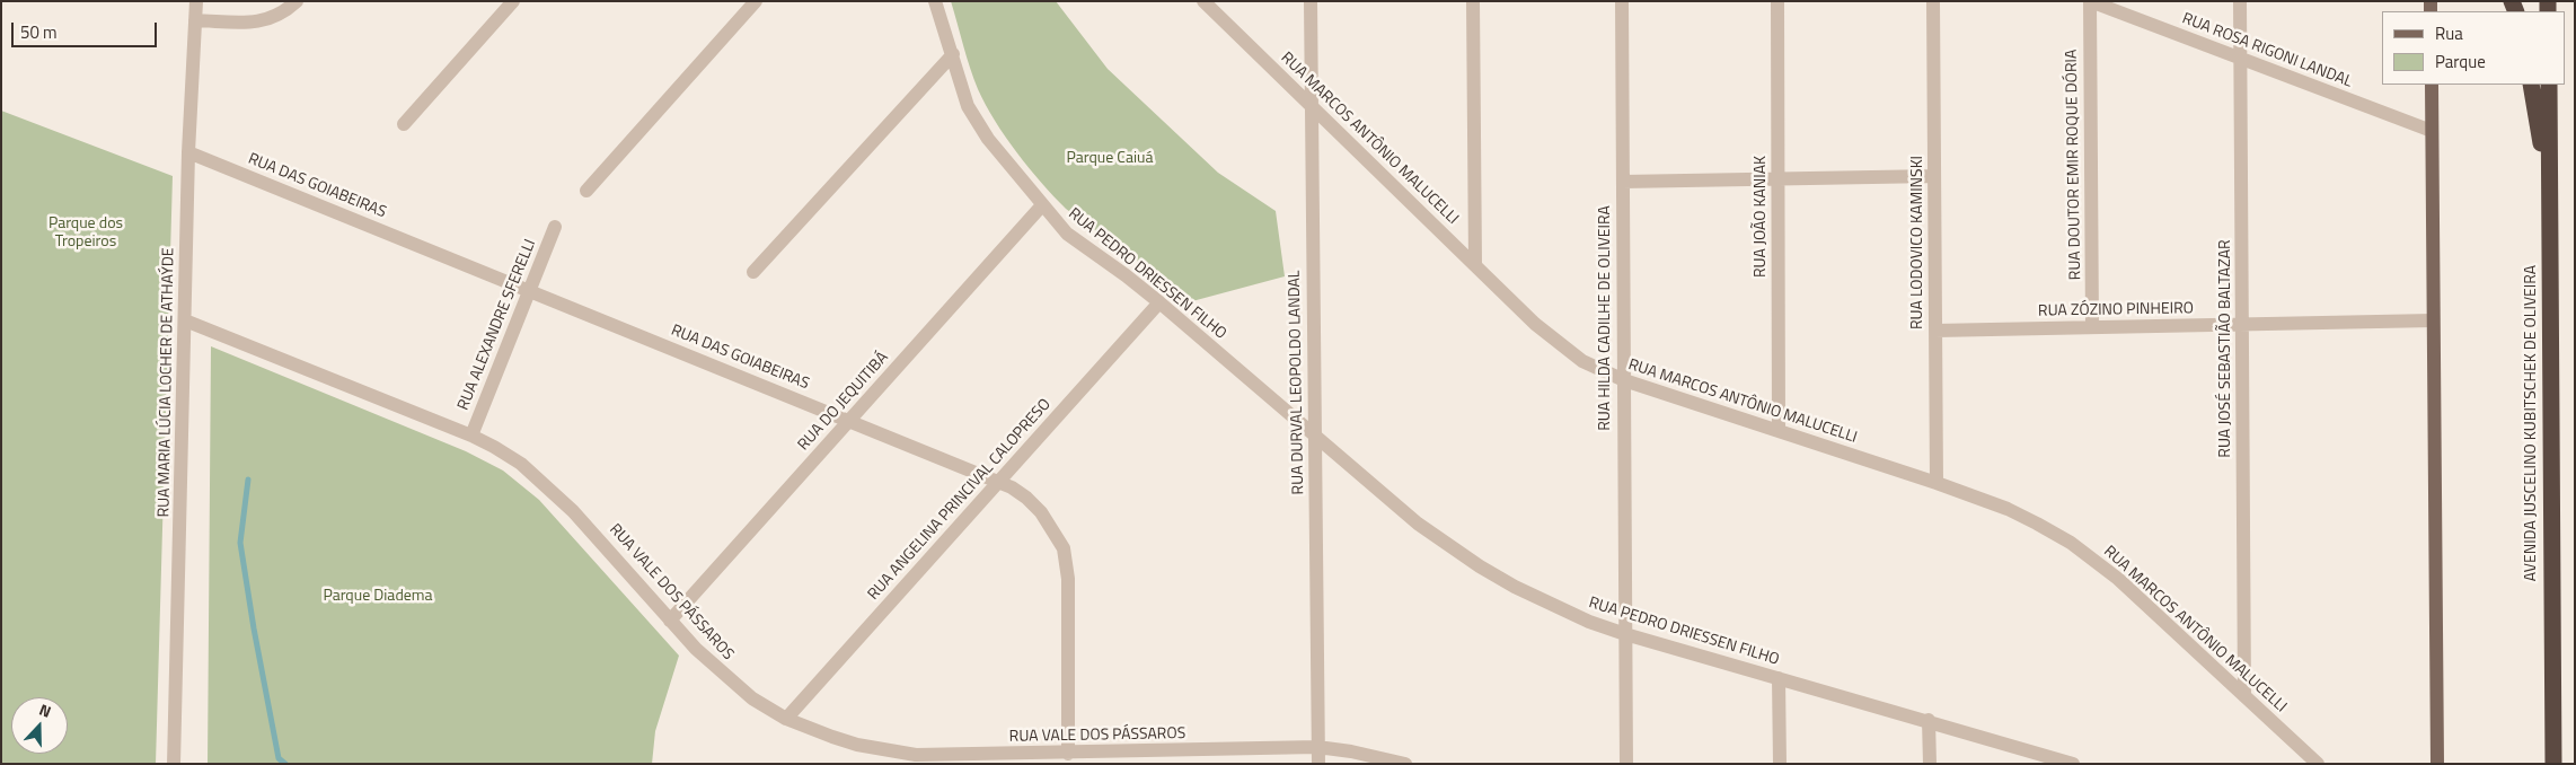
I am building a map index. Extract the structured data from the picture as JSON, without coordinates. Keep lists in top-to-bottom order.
{
  "streets": {
    "highway": ["AVENIDA JUSCELINO KUBITSCHEK DE OLIVEIRA"],
    "street": [
      "RUA ROSA RIGONI LANDAL",
      "RUA MARCOS ANTÔNIO MALUCELLI",
      "RUA DOUTOR EMIR ROQUE DÓRIA",
      "RUA DAS GOIABEIRAS",
      "RUA JOÃO KANIAK",
      "RUA LODOVICO KAMINSKI",
      "RUA PEDRO DRIESSEN FILHO",
      "RUA ZÓZINO PINHEIRO",
      "RUA HILDA CADILHE DE OLIVEIRA",
      "RUA ALEXANDRE SFERELLI",
      "RUA JOSÉ SEBASTIÃO BALTAZAR",
      "RUA MARIA LÚCIA LOCHER DE ATHAÝDE",
      "RUA DURVAL LEOPOLDO LANDAL",
      "RUA DO JEQUITIBÁ",
      "RUA ANGELINA PRINCIVAL CALOPRESO",
      "RUA VALE DOS PÁSSAROS"
    ]
  },
  "crossings": [
    ["RUA ROSA RIGONI LANDAL", "RUA DOUTOR EMIR ROQUE DÓRIA"],
    ["RUA ROSA RIGONI LANDAL", "RUA JOSÉ SEBASTIÃO BALTAZAR"],
    ["RUA MARCOS ANTÔNIO MALUCELLI", "RUA JOÃO KANIAK"],
    ["RUA MARCOS ANTÔNIO MALUCELLI", "RUA LODOVICO KAMINSKI"],
    ["RUA MARCOS ANTÔNIO MALUCELLI", "RUA HILDA CADILHE DE OLIVEIRA"],
    ["RUA MARCOS ANTÔNIO MALUCELLI", "RUA JOSÉ SEBASTIÃO BALTAZAR"],
    ["RUA MARCOS ANTÔNIO MALUCELLI", "RUA DURVAL LEOPOLDO LANDAL"],
    ["RUA DOUTOR EMIR ROQUE DÓRIA", "RUA ZÓZINO PINHEIRO"],
    ["RUA DAS GOIABEIRAS", "RUA ALEXANDRE SFERELLI"],
    ["RUA DAS GOIABEIRAS", "RUA MARIA LÚCIA LOCHER DE ATHAÝDE"],
    ["RUA DAS GOIABEIRAS", "RUA DO JEQUITIBÁ"],
    ["RUA DAS GOIABEIRAS", "RUA ANGELINA PRINCIVAL CALOPRESO"],
    ["RUA DAS GOIABEIRAS", "RUA VALE DOS PÁSSAROS"],
    ["RUA LODOVICO KAMINSKI", "RUA ZÓZINO PINHEIRO"],
    ["RUA PEDRO DRIESSEN FILHO", "RUA HILDA CADILHE DE OLIVEIRA"],
    ["RUA PEDRO DRIESSEN FILHO", "RUA DURVAL LEOPOLDO LANDAL"],
    ["RUA PEDRO DRIESSEN FILHO", "RUA DO JEQUITIBÁ"],
    ["RUA PEDRO DRIESSEN FILHO", "RUA ANGELINA PRINCIVAL CALOPRESO"],
    ["RUA ZÓZINO PINHEIRO", "RUA JOSÉ SEBASTIÃO BALTAZAR"],
    ["RUA ALEXANDRE SFERELLI", "RUA VALE DOS PÁSSAROS"],
    ["RUA MARIA LÚCIA LOCHER DE ATHAÝDE", "RUA VALE DOS PÁSSAROS"],
    ["RUA DURVAL LEOPOLDO LANDAL", "RUA VALE DOS PÁSSAROS"],
    ["RUA DO JEQUITIBÁ", "RUA VALE DOS PÁSSAROS"],
    ["RUA ANGELINA PRINCIVAL CALOPRESO", "RUA VALE DOS PÁSSAROS"]
  ],
  "parks": ["Parque Caiuá", "Parque dos Tropeiros", "Parque Diadema"],
  "legend": ["Rua", "Parque"],
  "scale_bar": "50 m",
  "north": "top"
}
